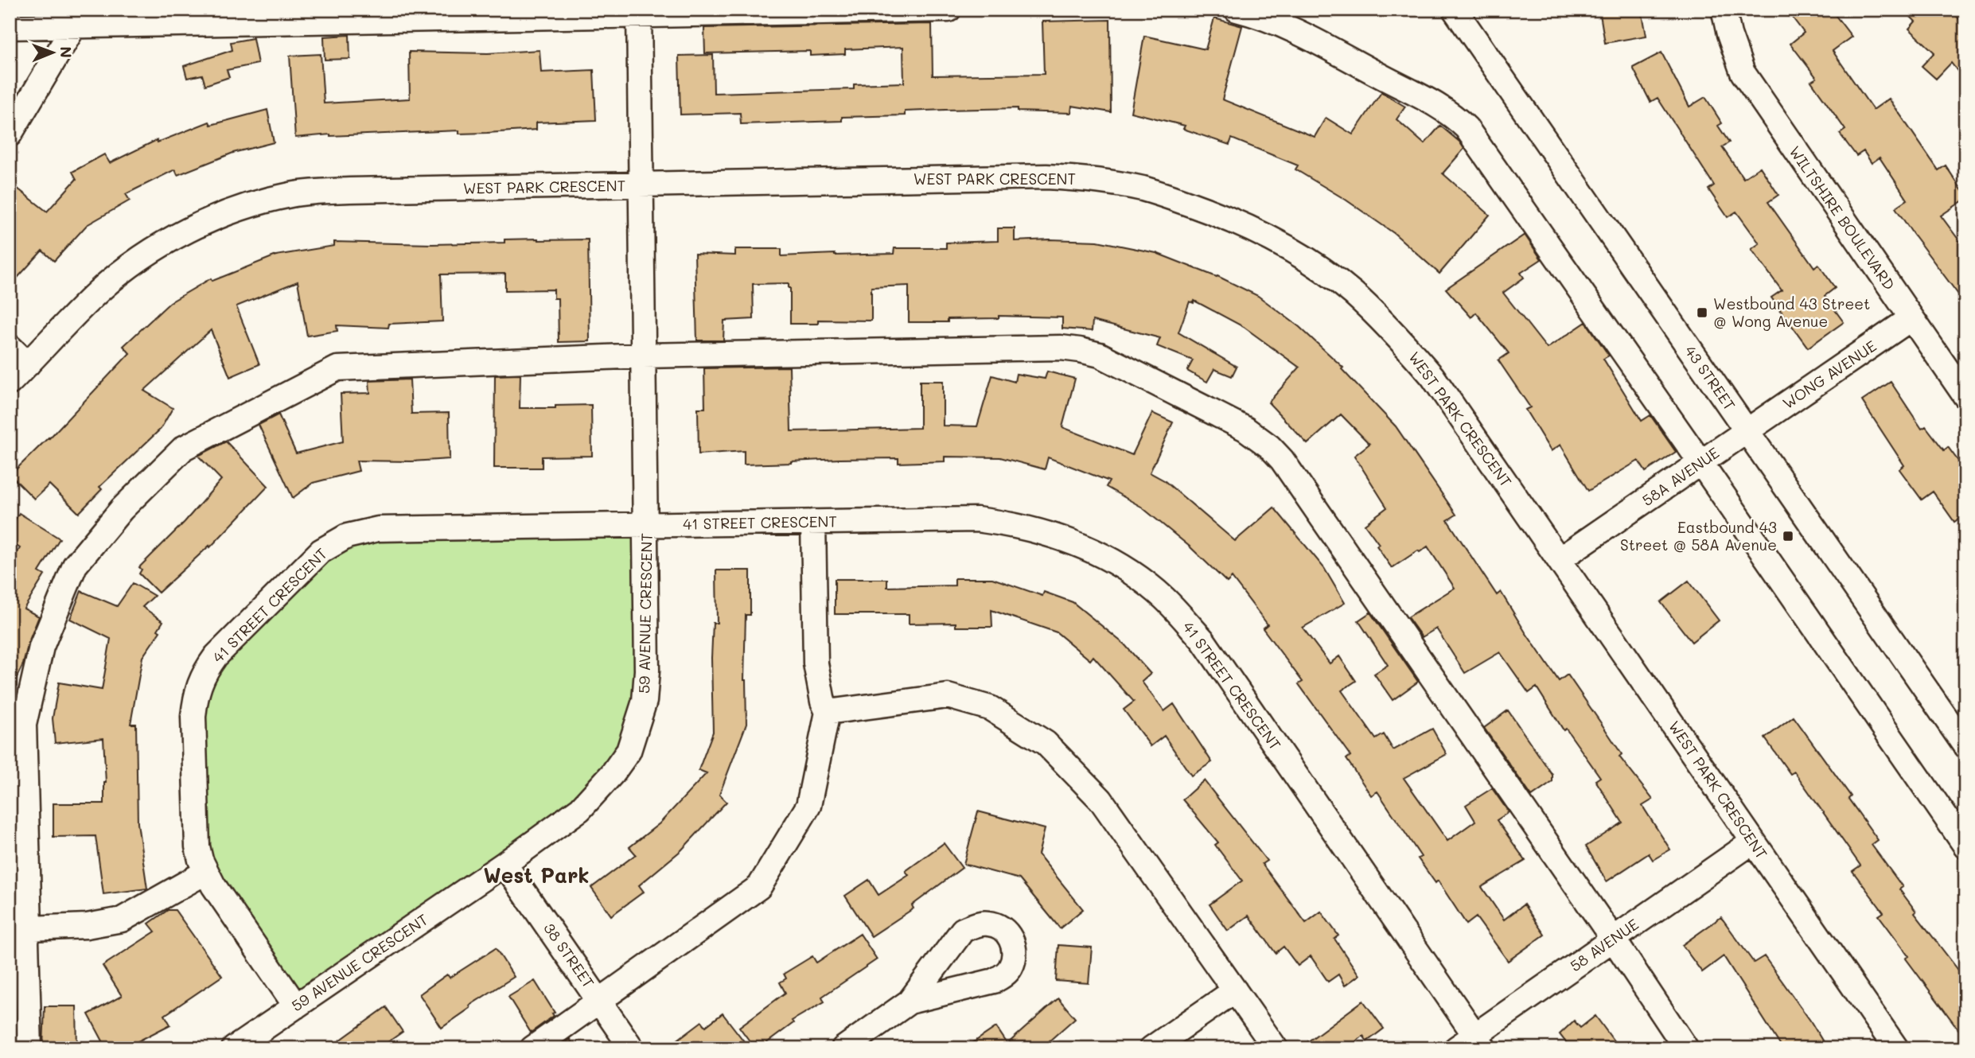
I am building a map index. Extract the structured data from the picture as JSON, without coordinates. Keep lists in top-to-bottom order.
{
  "streets": {
    "street": [
      "WEST PARK CRESCENT",
      "WILTSHIRE BOULEVARD",
      "WONG AVENUE",
      "43 STREET",
      "58A AVENUE",
      "41 STREET CRESCENT",
      "59 AVENUE CRESCENT",
      "58 AVENUE",
      "38 STREET"
    ]
  },
  "crossings": [
    ["WEST PARK CRESCENT", "58A AVENUE"],
    ["WEST PARK CRESCENT", "59 AVENUE CRESCENT"],
    ["WEST PARK CRESCENT", "58 AVENUE"],
    ["WILTSHIRE BOULEVARD", "WONG AVENUE"],
    ["WONG AVENUE", "43 STREET"],
    ["WONG AVENUE", "58A AVENUE"],
    ["43 STREET", "58A AVENUE"],
    ["41 STREET CRESCENT", "59 AVENUE CRESCENT"],
    ["41 STREET CRESCENT", "58 AVENUE"],
    ["59 AVENUE CRESCENT", "38 STREET"]
  ],
  "districts": ["West Park"],
  "places": {
    "transit": ["Westbound 43 Street @ Wong Avenue", "Eastbound 43 Street @ 58A Avenue"]
  },
  "north": "right"
}
